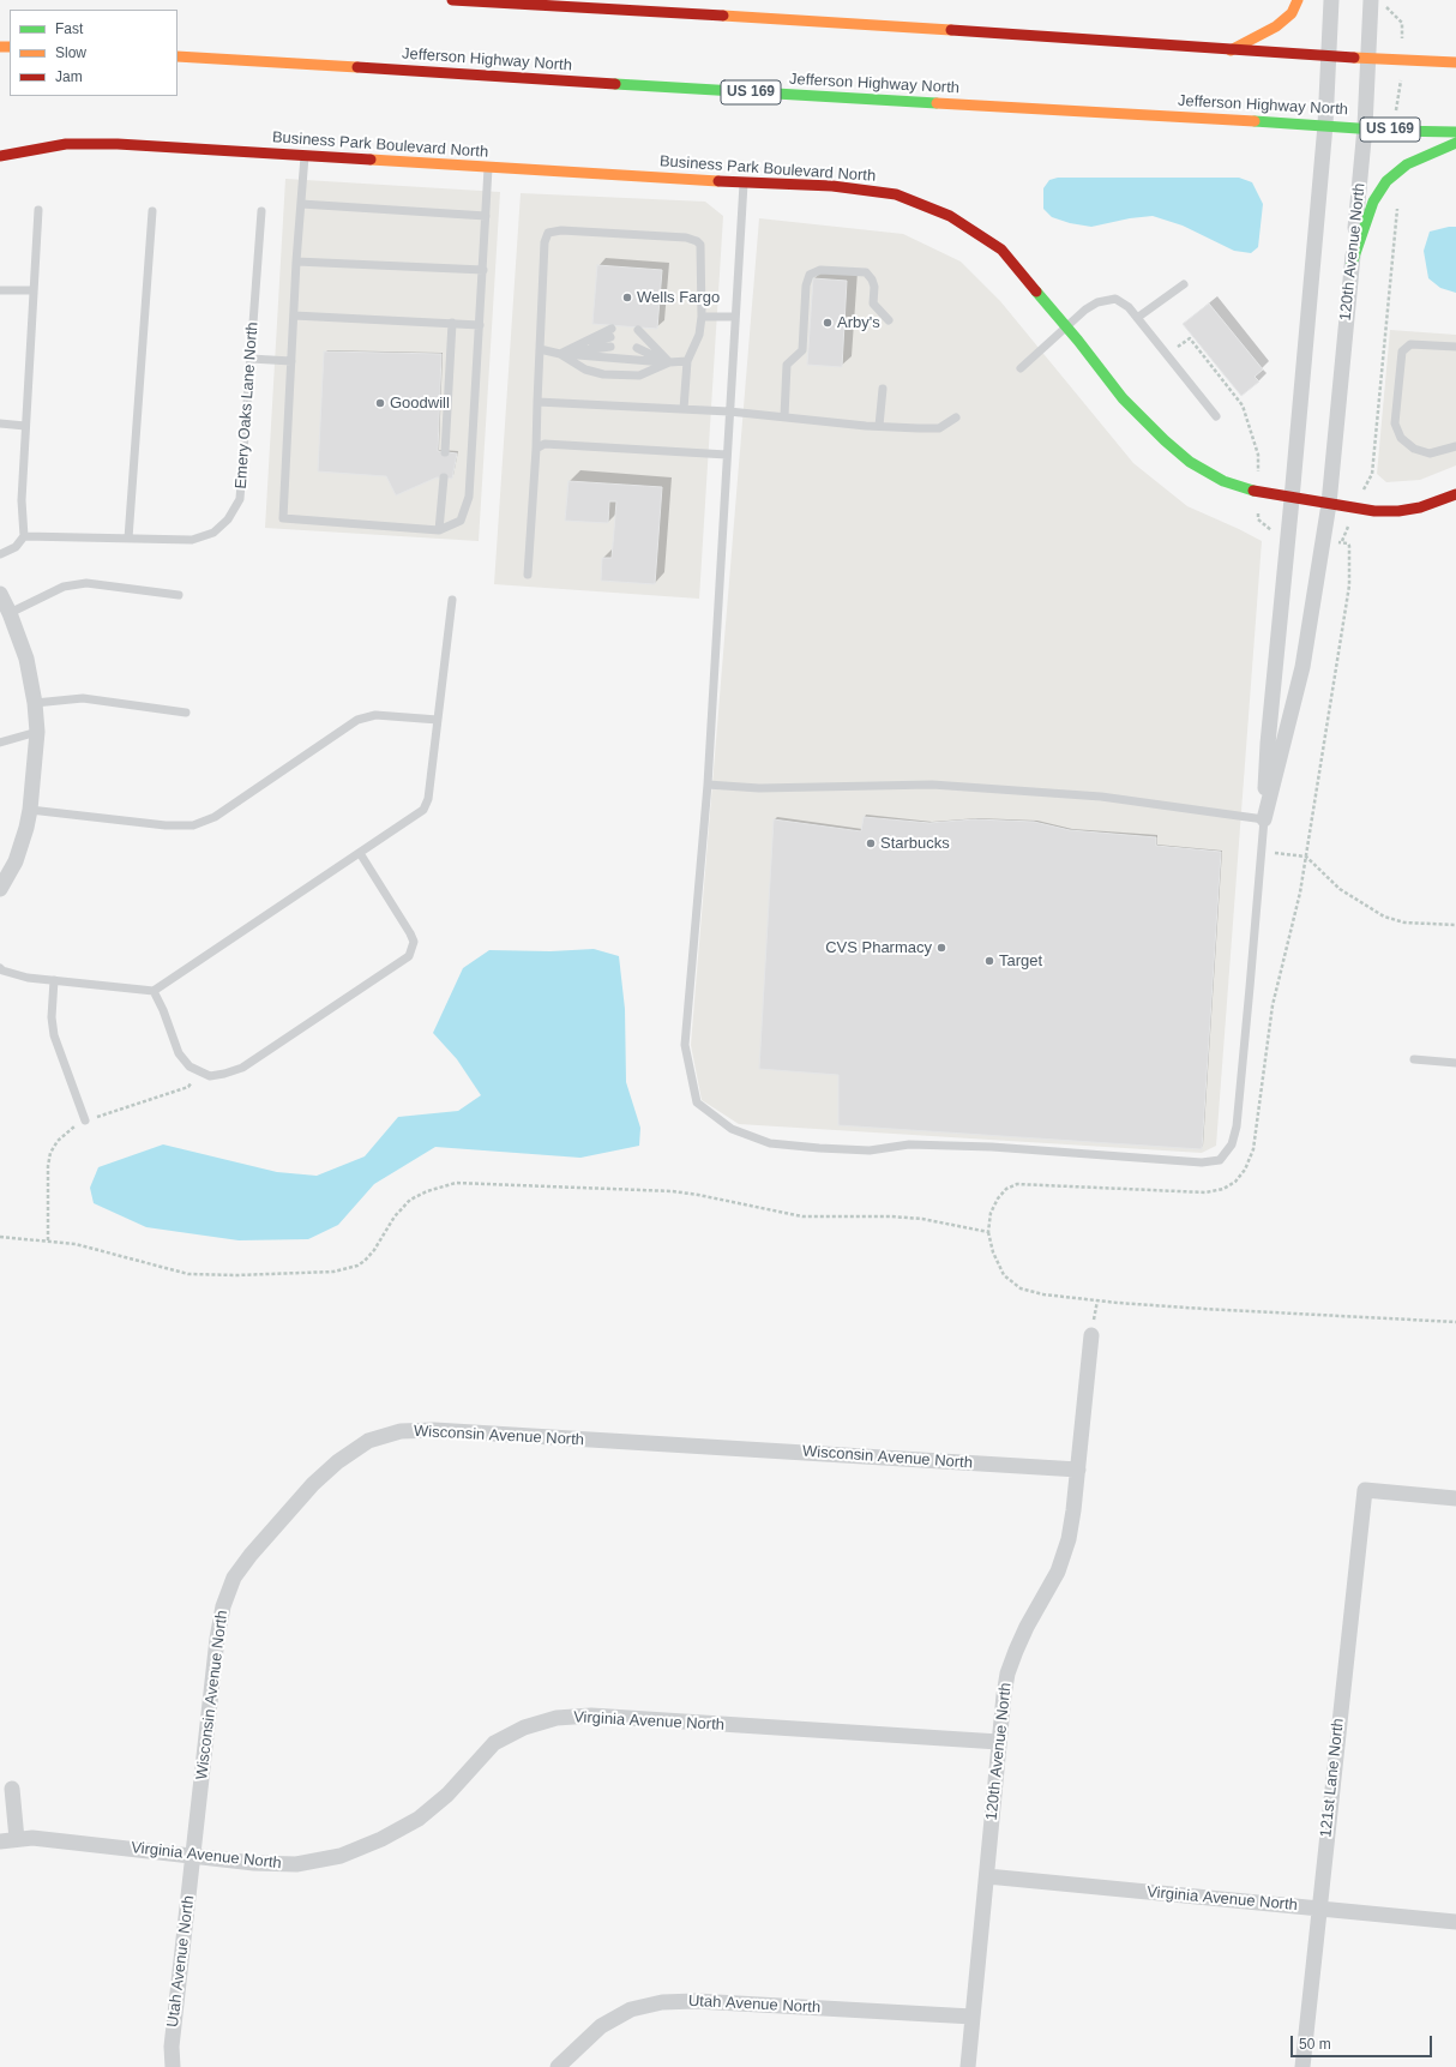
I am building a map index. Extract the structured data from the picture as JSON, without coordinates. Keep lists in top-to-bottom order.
{
  "streets": {
    "main road": ["Jefferson Highway North", "US 169", "Business Park Boulevard North"],
    "street": [
      "120th Avenue North",
      "Wisconsin Avenue North",
      "Virginia Avenue North",
      "121st Lane North",
      "Utah Avenue North"
    ],
    "lane": ["Emery Oaks Lane North"]
  },
  "crossings": [
    ["Jefferson Highway North", "120th Avenue North"],
    ["Business Park Boulevard North", "120th Avenue North"],
    ["120th Avenue North", "Wisconsin Avenue North"],
    ["120th Avenue North", "Virginia Avenue North"],
    ["120th Avenue North", "Utah Avenue North"],
    ["Wisconsin Avenue North", "Virginia Avenue North"],
    ["Wisconsin Avenue North", "Utah Avenue North"],
    ["Virginia Avenue North", "121st Lane North"],
    ["Virginia Avenue North", "Utah Avenue North"]
  ],
  "places": [
    "Wells Fargo",
    "Arby's",
    "Goodwill",
    "Starbucks",
    "CVS Pharmacy",
    "Target"
  ],
  "legend": ["Fast", "Slow", "Jam"],
  "scale_bar": "50 m"
}
